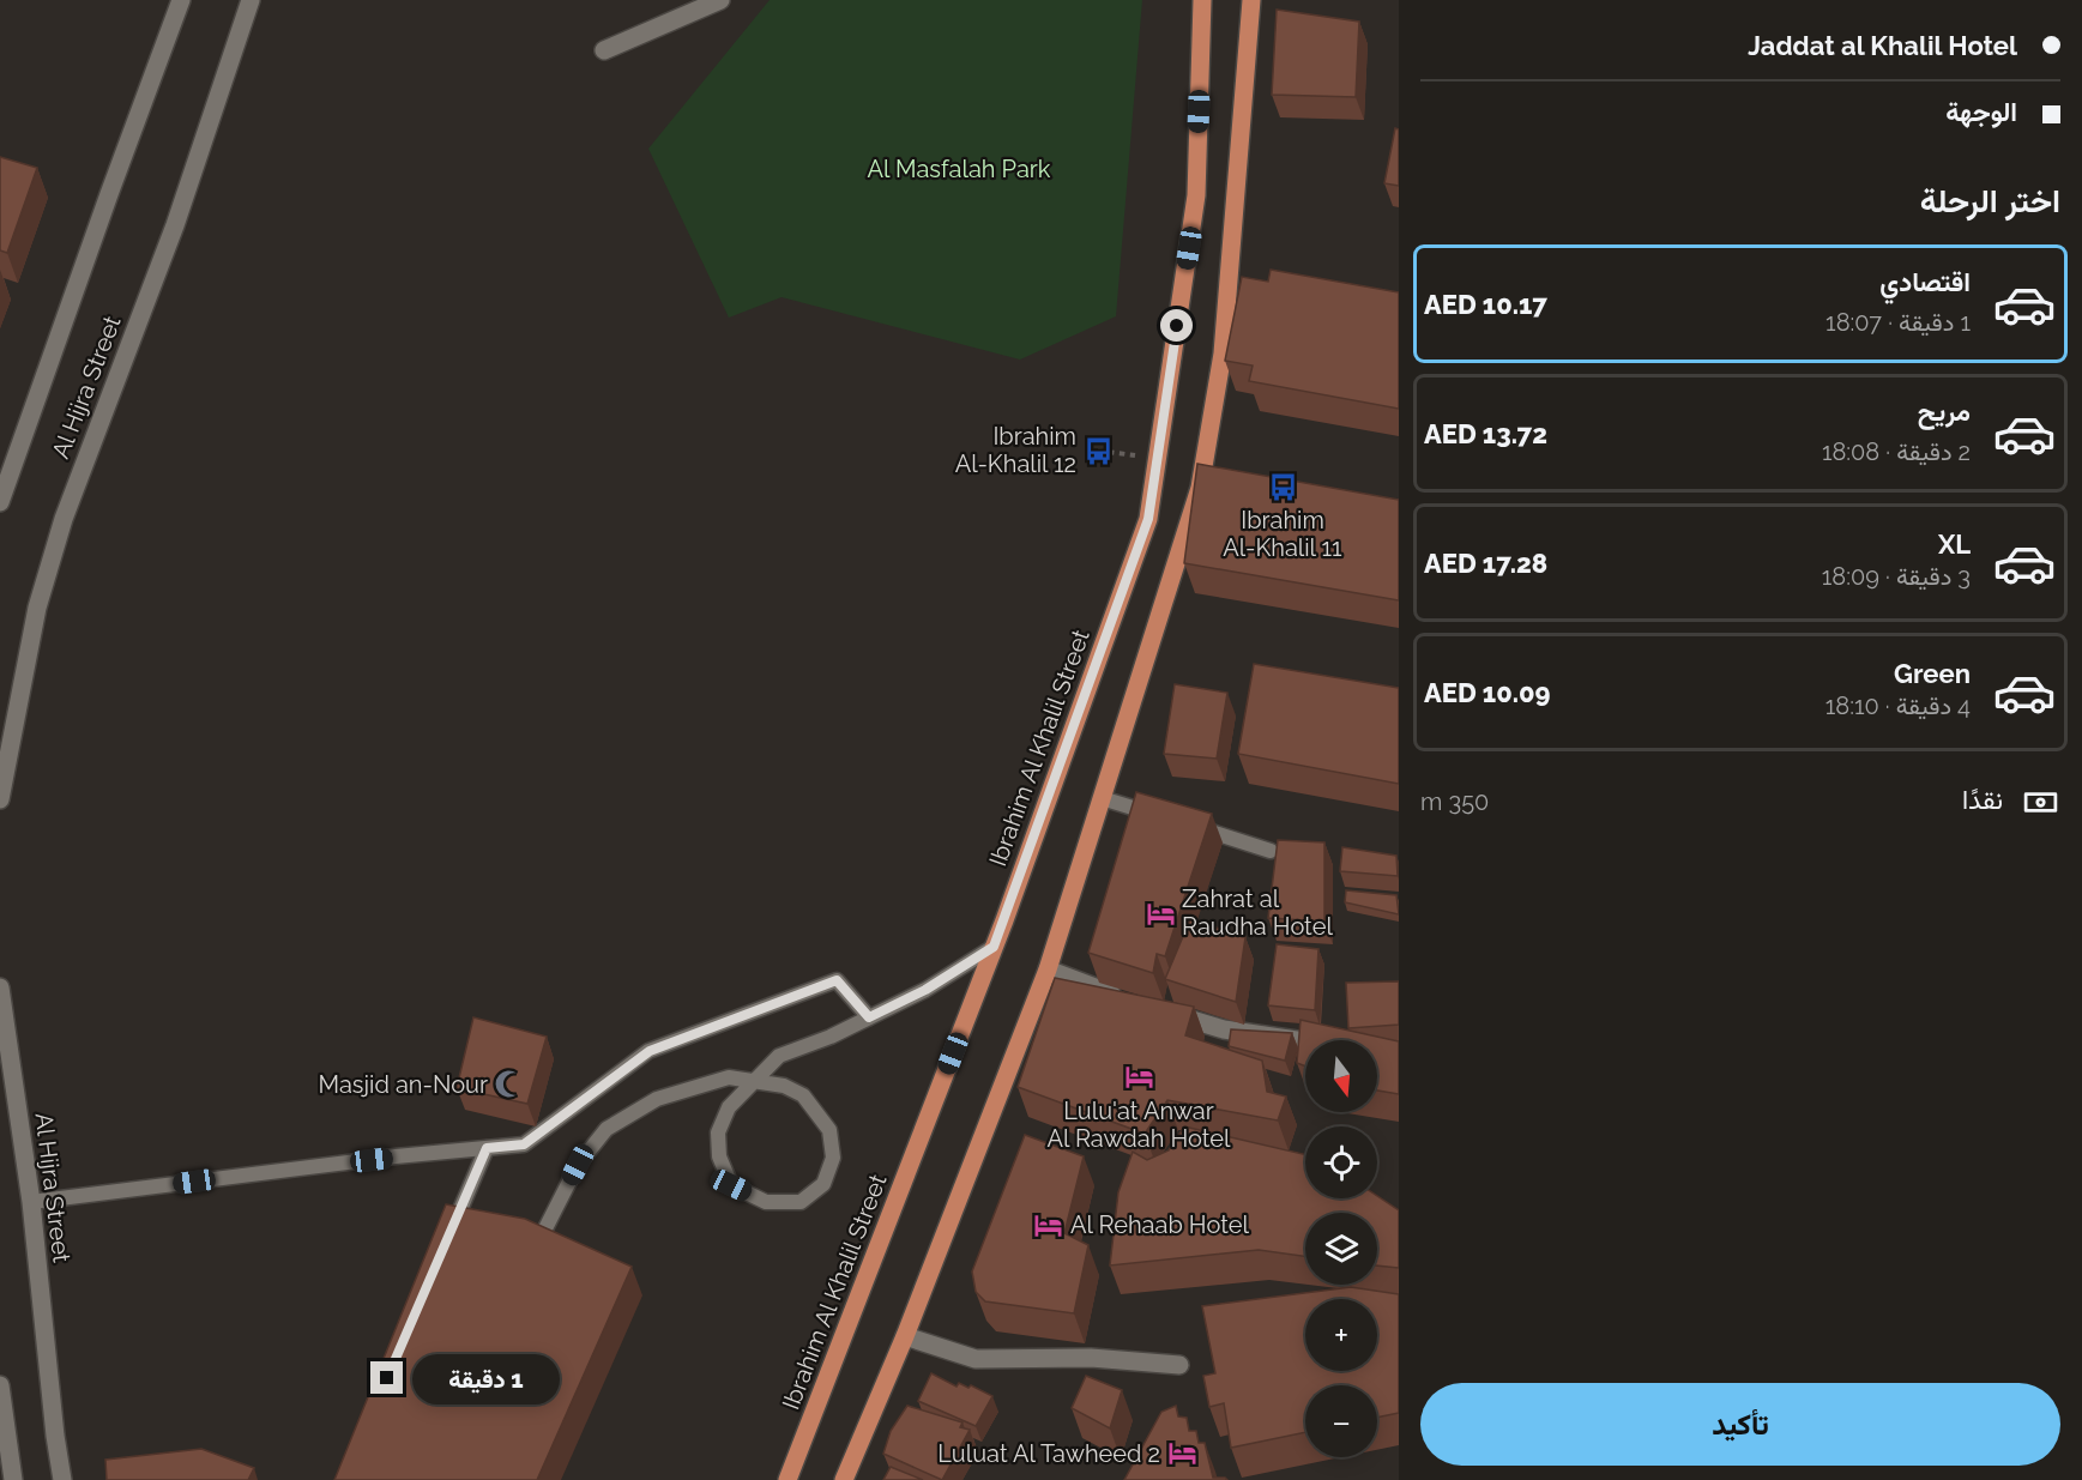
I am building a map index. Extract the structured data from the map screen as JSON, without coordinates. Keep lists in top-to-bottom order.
{
  "streets": {
    "main road": ["Ibrahim Al Khalil Street"],
    "street": ["Al Hijra Street"]
  },
  "parks": ["Al Masfalah Park"],
  "places": {
    "bus stop": ["Ibrahim Al-Khalil 12", "Ibrahim Al-Khalil 11"],
    "hotel": [
      "Zahrat al Raudha Hotel",
      "Lulu'at Anwar Al Rawdah Hotel",
      "Al Rehaab Hotel",
      "Luluat Al Tawheed 2"
    ],
    "mosque": ["Masjid an-Nour"]
  },
  "north": "bottom",
  "page": {
    "banner": ["Jaddat al Khalil Hotel", "الوجهة"],
    "heading": "اختر الرحلة",
    "list": [
      {
        "name": "اقتصادي",
        "note": "1 دقيقة · 18:07",
        "value": "AED 10.17"
      },
      {
        "name": "مريح",
        "note": "2 دقيقة · 18:08",
        "value": "AED 13.72"
      },
      {
        "name": "XL",
        "note": "3 دقيقة · 18:09",
        "value": "AED 17.28"
      },
      {
        "name": "Green",
        "note": "4 دقيقة · 18:10",
        "value": "AED 10.09"
      }
    ],
    "pay": ["نقدًا", "350 m"],
    "map_buttons": ["+", "−"],
    "bubble": "1 دقيقة",
    "buttons": "تأكيد"
  }
}
